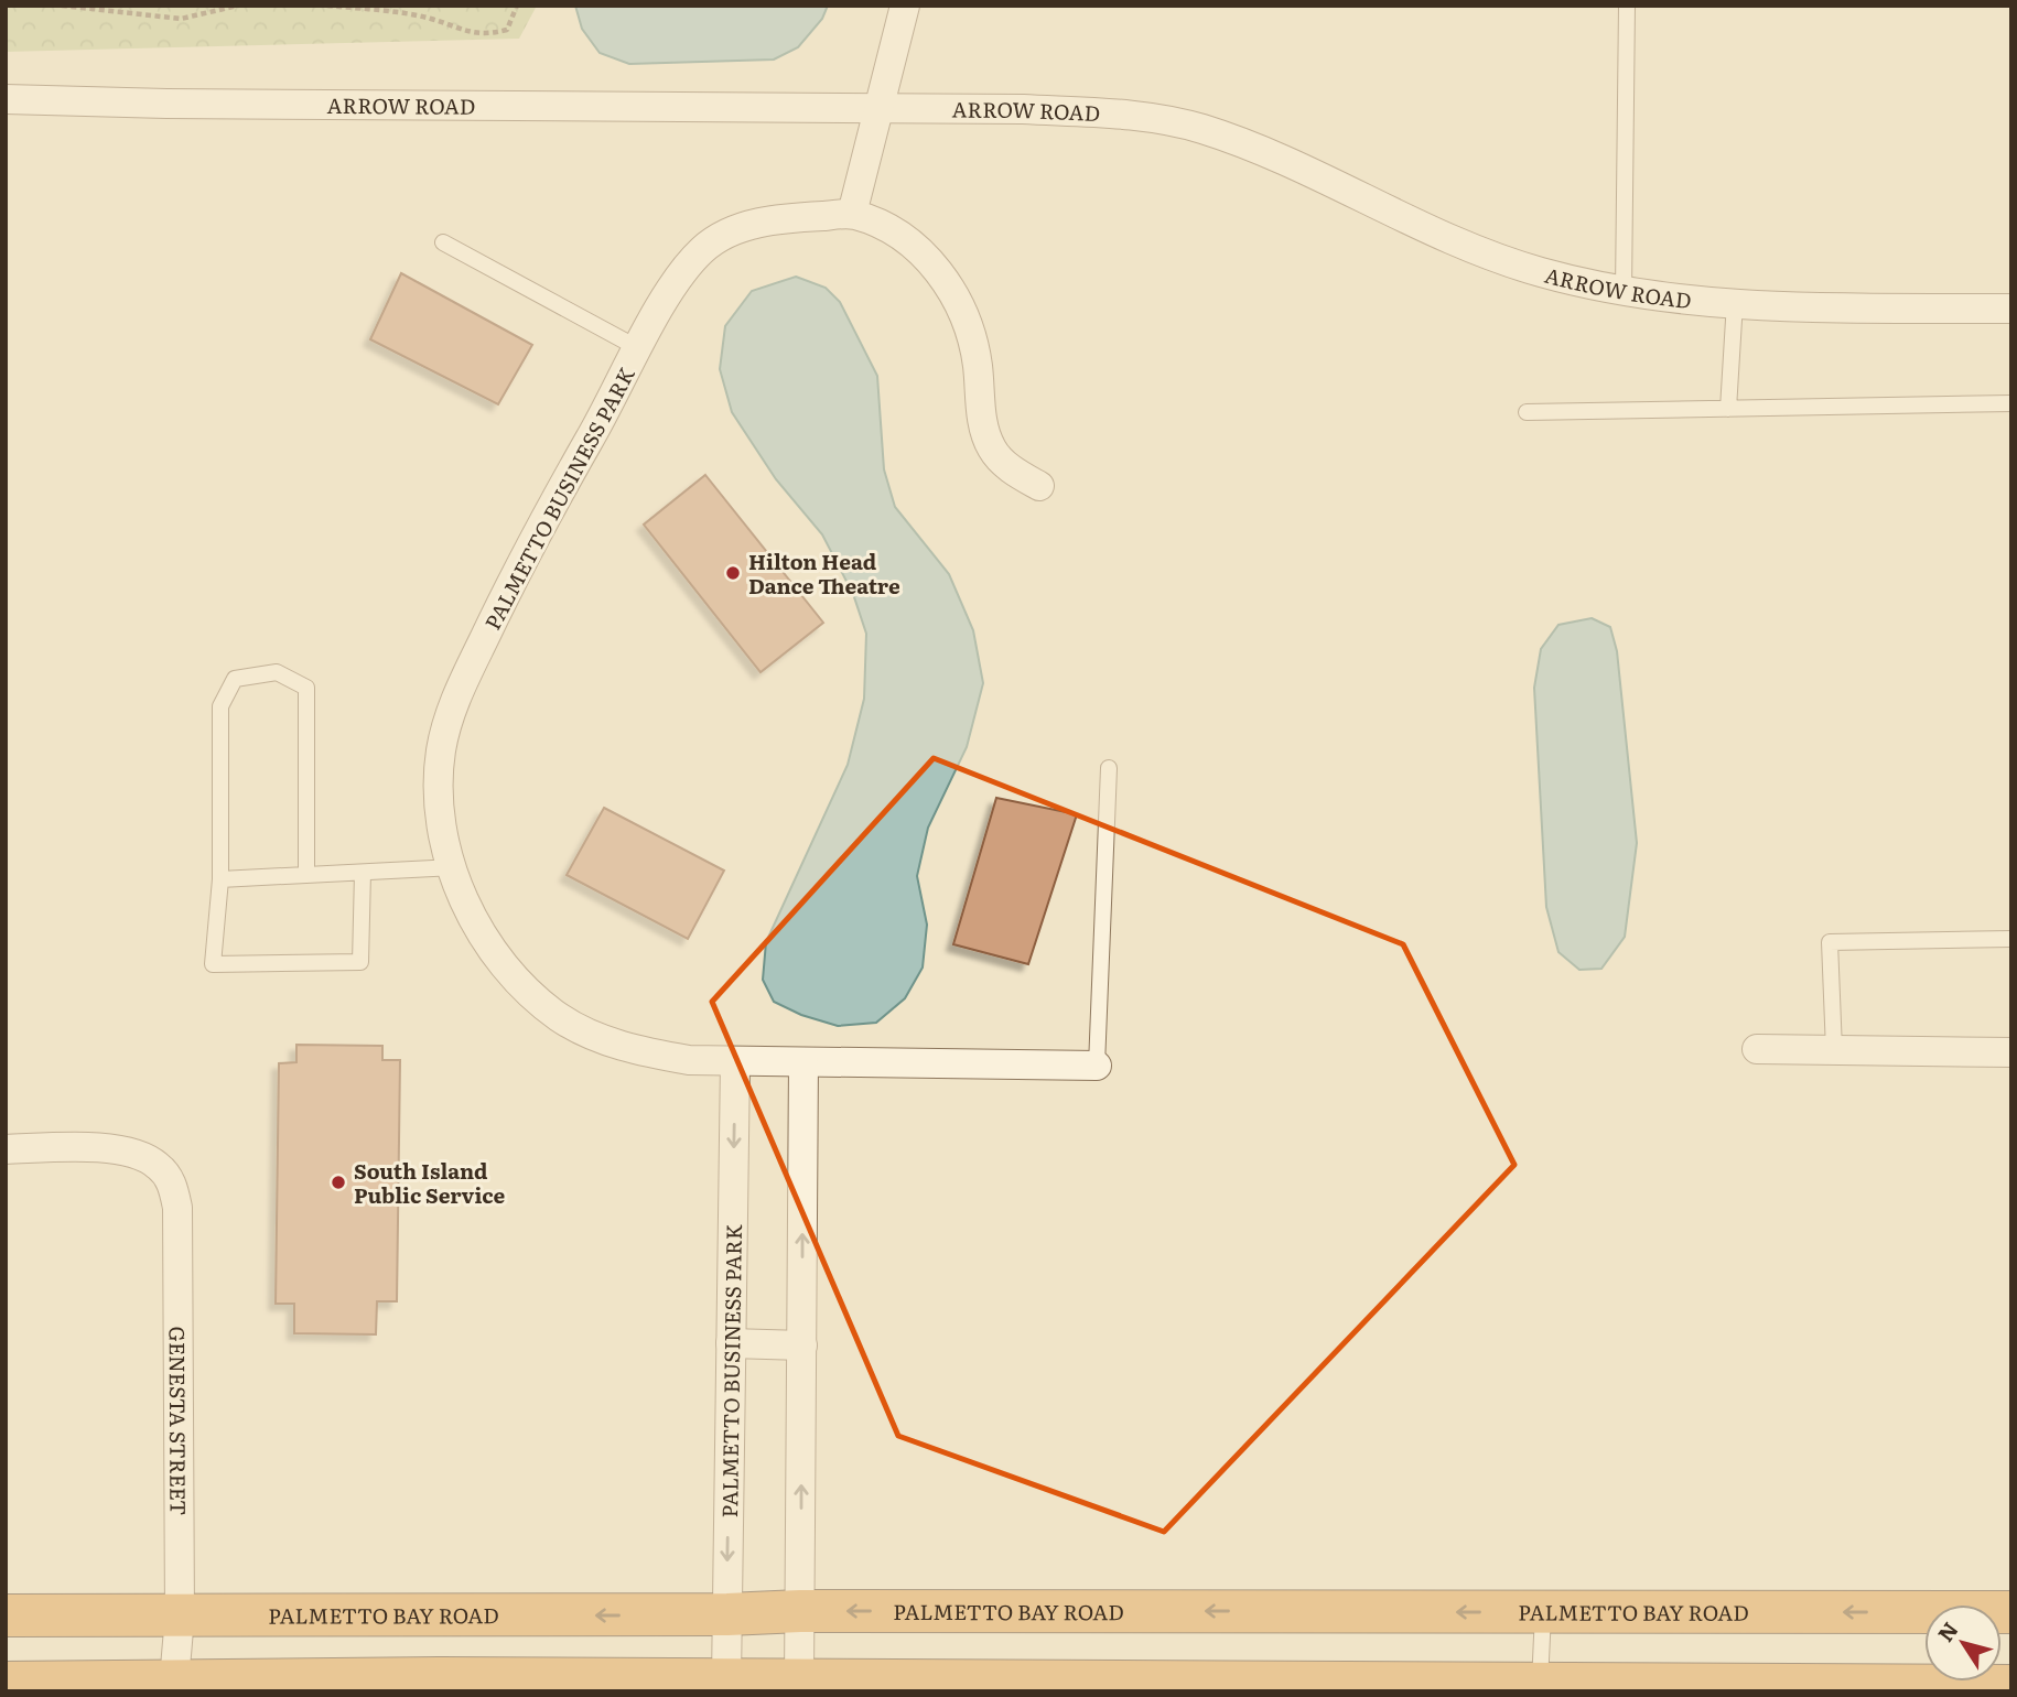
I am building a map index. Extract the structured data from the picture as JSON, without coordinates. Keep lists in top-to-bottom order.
{
  "streets": {
    "highway": ["PALMETTO BAY ROAD"],
    "street": ["ARROW ROAD", "PALMETTO BUSINESS PARK", "GENESTA STREET"]
  },
  "crossings": [
    ["PALMETTO BUSINESS PARK", "PALMETTO BAY ROAD"],
    ["GENESTA STREET", "PALMETTO BAY ROAD"]
  ],
  "places": ["Hilton Head Dance Theatre", "South Island Public Service"],
  "north": "top left"
}
